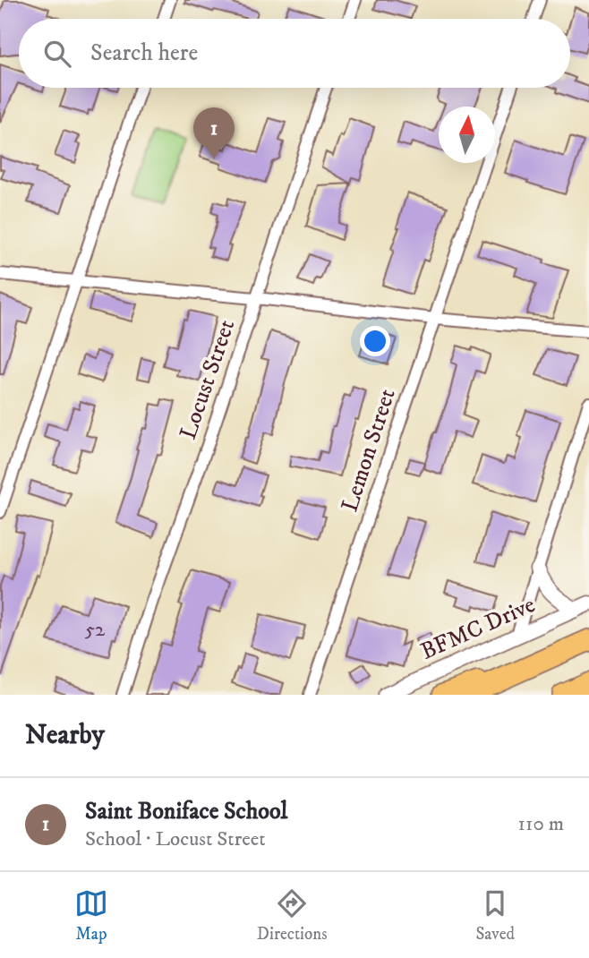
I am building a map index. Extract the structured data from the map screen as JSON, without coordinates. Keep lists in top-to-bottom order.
{
  "streets": {
    "street": ["Locust Street", "Lemon Street", "BFMC Drive"]
  },
  "house_numbers": ["52"],
  "north": "top",
  "page": {
    "search": "Search here",
    "pins": "1",
    "heading": "Nearby",
    "list": [
      {
        "mark": "1",
        "name": "Saint Boniface School",
        "note": "School · Locust Street",
        "value": "110 m"
      }
    ],
    "nav": ["Map", "Directions", "Saved"]
  }
}
